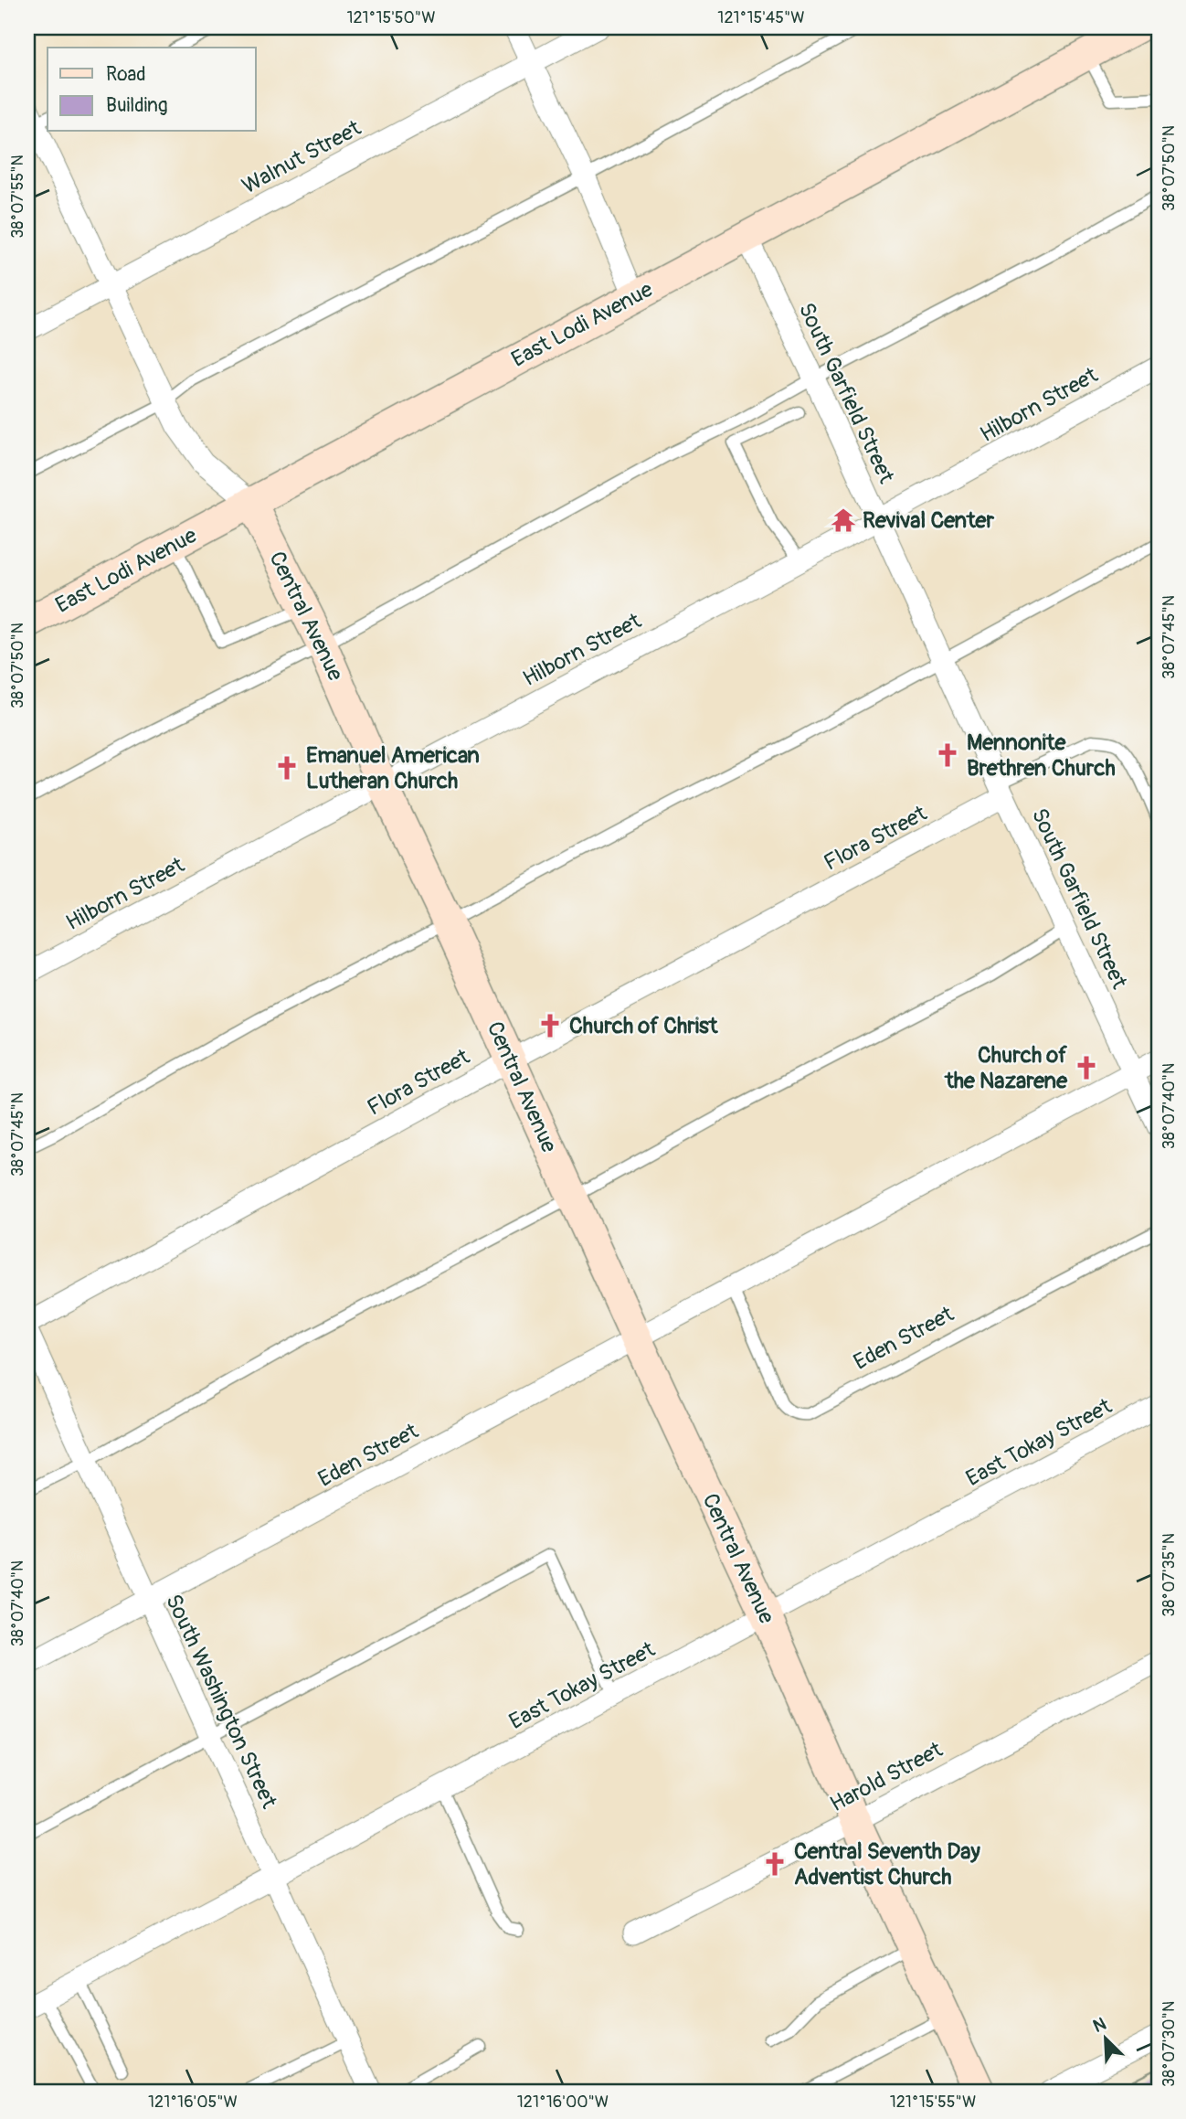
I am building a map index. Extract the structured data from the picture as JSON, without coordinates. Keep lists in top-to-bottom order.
{
  "streets": {
    "street": [
      "Walnut Street",
      "East Lodi Avenue",
      "South Garfield Street",
      "Hilborn Street",
      "Central Avenue",
      "Flora Street",
      "Eden Street",
      "East Tokay Street",
      "South Washington Street",
      "Harold Street"
    ]
  },
  "crossings": [
    ["Walnut Street", "Central Avenue"],
    ["East Lodi Avenue", "South Garfield Street"],
    ["East Lodi Avenue", "Central Avenue"],
    ["South Garfield Street", "Hilborn Street"],
    ["South Garfield Street", "Flora Street"],
    ["South Garfield Street", "Eden Street"],
    ["Hilborn Street", "Central Avenue"],
    ["Central Avenue", "Flora Street"],
    ["Central Avenue", "Eden Street"],
    ["Central Avenue", "East Tokay Street"],
    ["Central Avenue", "Harold Street"],
    ["Eden Street", "South Washington Street"],
    ["East Tokay Street", "South Washington Street"]
  ],
  "places": {
    "temple": ["Revival Center"],
    "church": [
      "Mennonite Brethren Church",
      "Emanuel American Lutheran Church",
      "Church of Christ",
      "Church of the Nazarene",
      "Central Seventh Day Adventist Church"
    ]
  },
  "legend": ["Road", "Building"],
  "north": "top left",
  "coordinates": [
    "121°15'50\"W",
    "121°15'45\"W",
    "38°07'50\"N",
    "38°07'55\"N",
    "38°07'45\"N",
    "38°07'40\"N",
    "38°07'35\"N",
    "38°07'30\"N",
    "121°16'05\"W",
    "121°16'00\"W",
    "121°15'55\"W"
  ]
}
